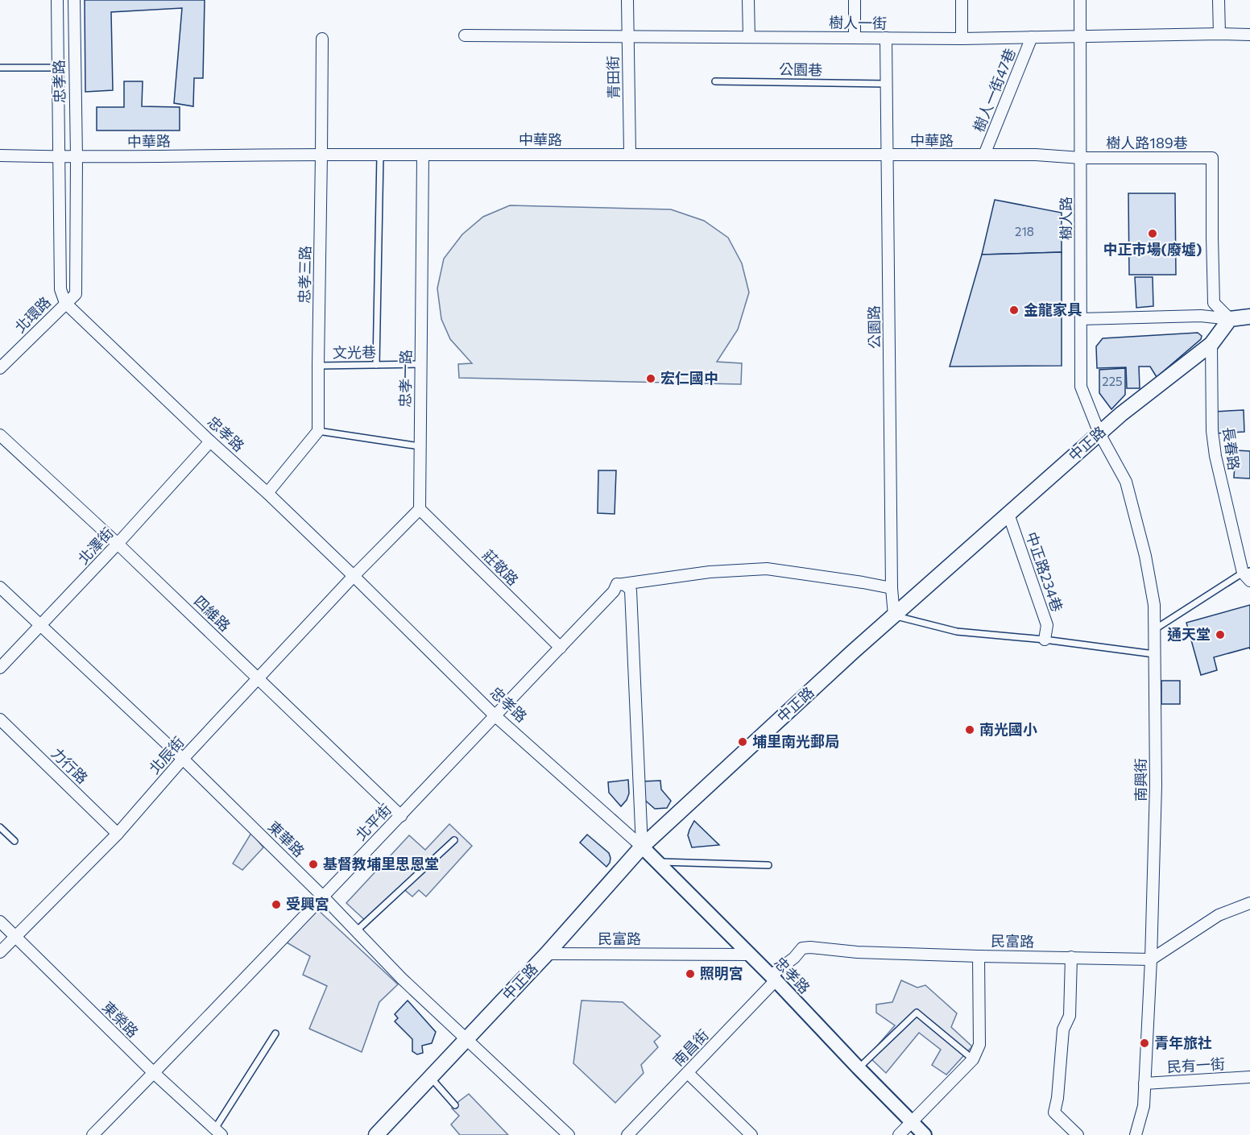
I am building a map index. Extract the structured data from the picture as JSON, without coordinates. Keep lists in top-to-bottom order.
{
  "streets": {
    "main road": ["中正路"],
    "street": [
      "樹人一街",
      "青田街",
      "忠孝路",
      "樹人一街47巷",
      "中華路",
      "樹人路189巷",
      "樹人路",
      "忠孝三路",
      "北環路",
      "公園路",
      "忠孝一路",
      "長春路",
      "北澤街",
      "莊敬路",
      "中正路234巷",
      "四維路",
      "北辰街",
      "力行路",
      "南興街",
      "北平街",
      "東華路",
      "民富路",
      "東榮路",
      "南昌街",
      "民有一街"
    ],
    "lane": ["公園巷", "文光巷"]
  },
  "crossings": [
    ["樹人一街", "青田街"],
    ["樹人一街", "樹人一街47巷"],
    ["樹人一街", "樹人路"],
    ["樹人一街", "公園路"],
    ["公園巷", "公園路"],
    ["青田街", "中華路"],
    ["忠孝路", "中華路"],
    ["忠孝路", "北環路"],
    ["忠孝路", "中正路"],
    ["忠孝路", "北澤街"],
    ["忠孝路", "北辰街"],
    ["忠孝路", "北平街"],
    ["忠孝路", "民富路"],
    ["忠孝路", "南昌街"],
    ["樹人一街47巷", "中華路"],
    ["中華路", "樹人路189巷"],
    ["中華路", "樹人路"],
    ["中華路", "忠孝三路"],
    ["中華路", "公園路"],
    ["中華路", "忠孝一路"],
    ["樹人路189巷", "樹人路"],
    ["樹人路189巷", "中正路"],
    ["樹人路", "中正路"],
    ["樹人路", "南興街"],
    ["忠孝三路", "文光巷"],
    ["公園路", "中正路"],
    ["文光巷", "忠孝一路"],
    ["忠孝一路", "莊敬路"],
    ["中正路", "長春路"],
    ["中正路", "中正路234巷"],
    ["中正路", "南興街"],
    ["中正路", "東華路"],
    ["中正路", "民富路"],
    ["北澤街", "四維路"],
    ["北澤街", "東華路"],
    ["莊敬路", "北平街"],
    ["四維路", "北辰街"],
    ["四維路", "北平街"],
    ["北辰街", "力行路"],
    ["北辰街", "東華路"],
    ["北辰街", "東榮路"],
    ["南興街", "民富路"],
    ["南興街", "民有一街"],
    ["北平街", "東華路"],
    ["北平街", "東榮路"],
    ["民富路", "南昌街"]
  ],
  "places": [
    "中正市場(廢墟)",
    "金龍家具",
    "宏仁國中",
    "通天堂",
    "南光國小",
    "埔里南光郵局",
    "基督教埔里思恩堂",
    "受興宮",
    "照明宮",
    "青年旅社"
  ],
  "house_numbers": ["218", "225"]
}
